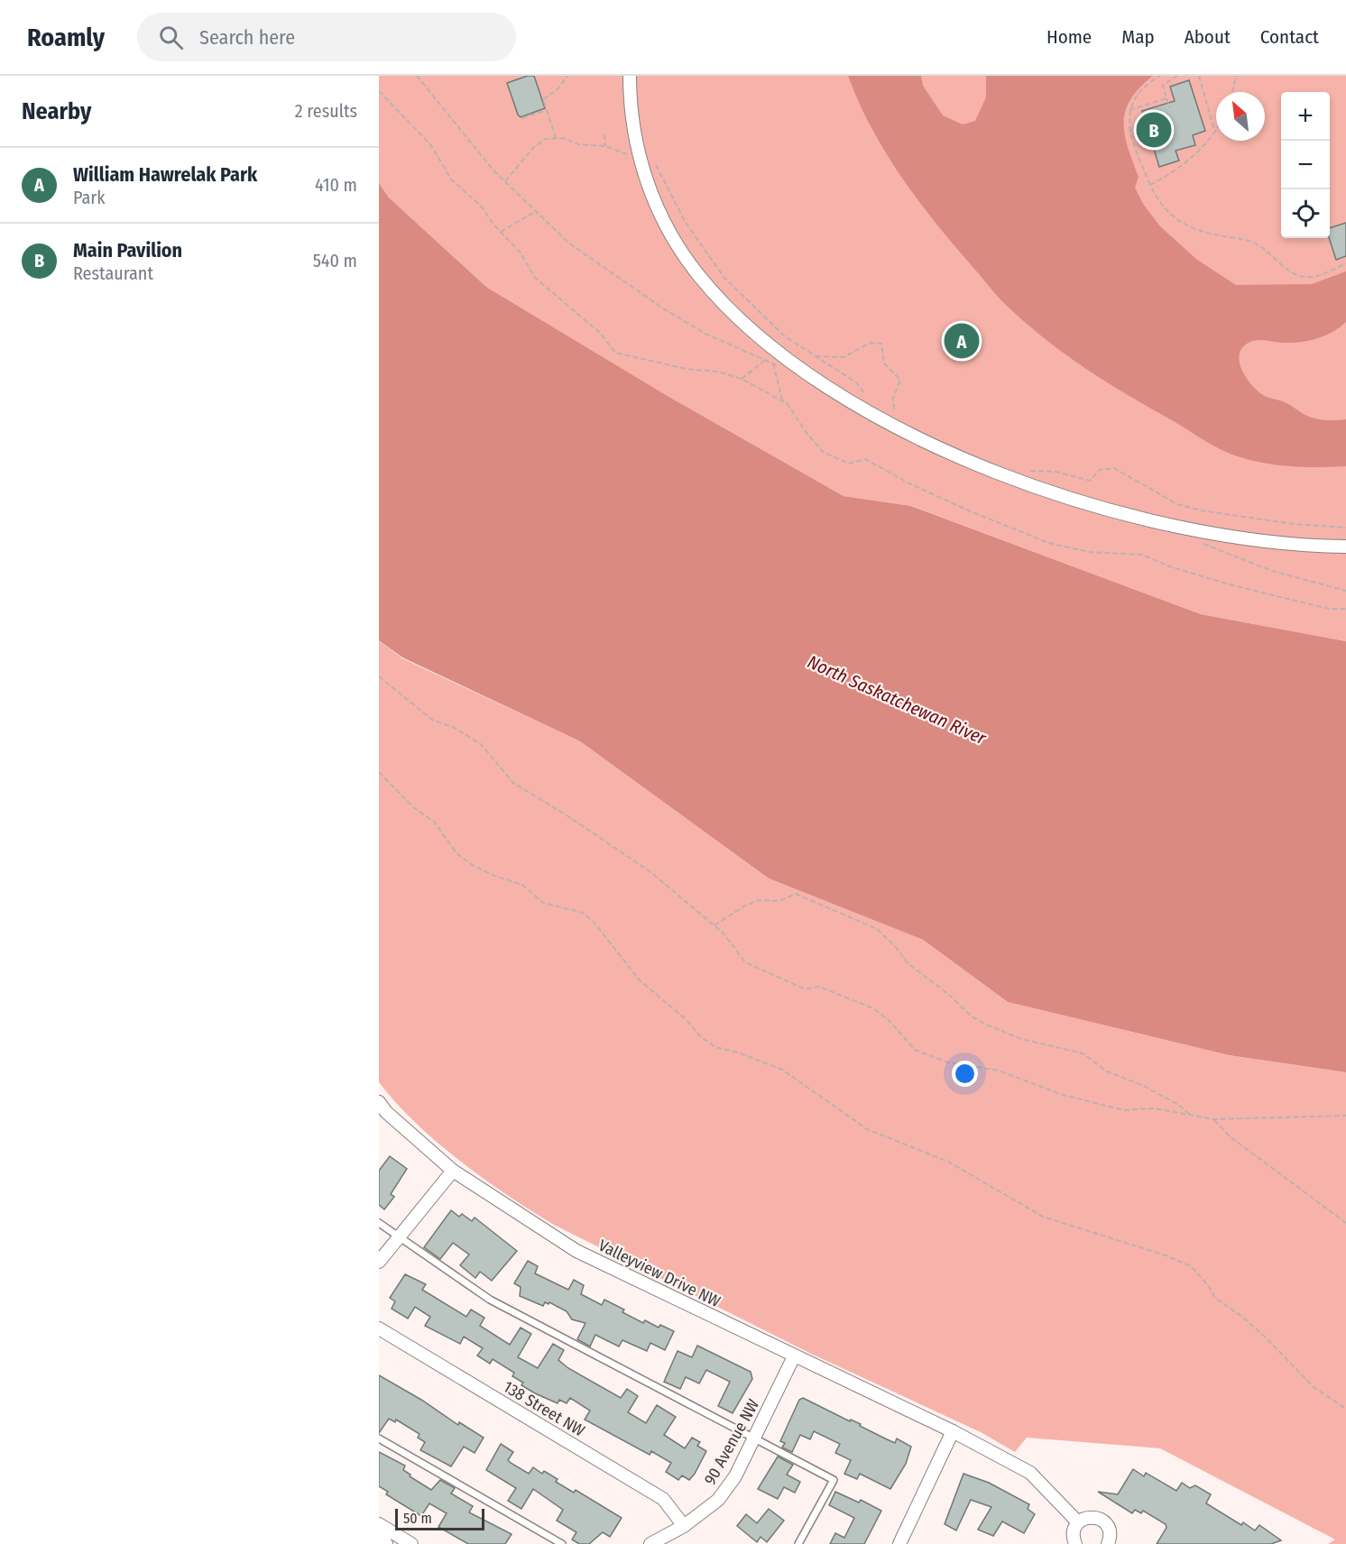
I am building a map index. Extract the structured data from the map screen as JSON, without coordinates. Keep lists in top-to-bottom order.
{
  "streets": {
    "street": ["Valleyview Drive NW", "138 Street NW", "90 Avenue NW"]
  },
  "crossings": [
    ["Valleyview Drive NW", "90 Avenue NW"],
    ["138 Street NW", "90 Avenue NW"]
  ],
  "water": ["North Saskatchewan River"],
  "scale_bar": "50 m",
  "north": "top left",
  "page": {
    "header": "Roamly",
    "search": "Search here",
    "nav": [
      "Home",
      "Map",
      "About",
      "Contact"
    ],
    "heading": ["Nearby", "2 results"],
    "map_buttons": ["+", "−"],
    "pins": ["B", "A"],
    "list": [
      {
        "mark": "A",
        "name": "William Hawrelak Park",
        "note": "Park",
        "value": "410 m"
      },
      {
        "mark": "B",
        "name": "Main Pavilion",
        "note": "Restaurant",
        "value": "540 m"
      }
    ],
    "scale": "50 m"
  }
}
